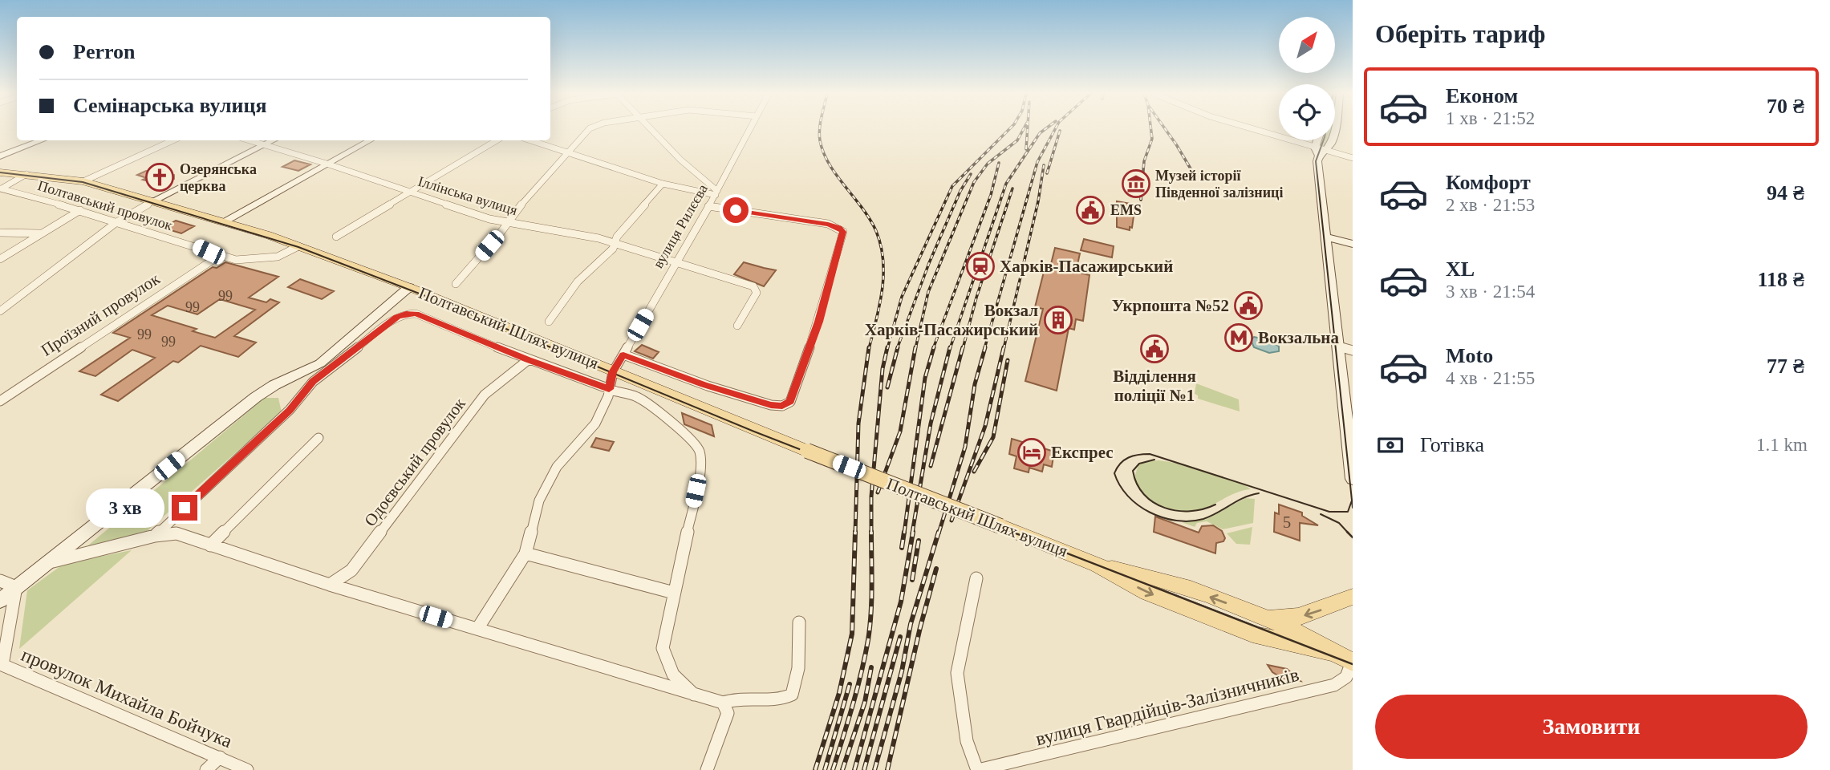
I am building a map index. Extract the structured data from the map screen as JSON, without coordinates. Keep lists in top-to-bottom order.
{
  "streets": {
    "main road": ["Полтавський Шлях вулиця"],
    "street": [
      "Іллінська вулиця",
      "Полтавський провулок",
      "вулиця Рилєєва",
      "Проїзний провулок",
      "Одоєвський провулок",
      "провулок Михайла Бойчука",
      "вулиця Гвардійців-Залізничників"
    ]
  },
  "crossings": [
    ["Іллінська вулиця", "вулиця Рилєєва"],
    ["Полтавський провулок", "Проїзний провулок"],
    ["Полтавський провулок", "Полтавський Шлях вулиця"],
    ["вулиця Рилєєва", "Полтавський Шлях вулиця"],
    ["Полтавський Шлях вулиця", "вулиця Гвардійців-Залізничників"]
  ],
  "places": {
    "church": ["Озерянська церква"],
    "museum": ["Музей історії Південної залізниці"],
    "public building": ["EMS", "Укрпошта №52", "Відділення поліції №1"],
    "station": ["Харків-Пасажирський"],
    "building": ["Вокзал Харків-Пасажирський"],
    "metro station": ["Вокзальна"],
    "hotel": ["Експрес"]
  },
  "house_numbers": [
    "99",
    "99",
    "99",
    "99",
    "5"
  ],
  "north": "top right",
  "page": {
    "heading": "Оберіть тариф",
    "banner": ["Perron", "Семінарська вулиця"],
    "list": [
      {
        "name": "Економ",
        "note": "1 хв · 21:52",
        "value": "70 ₴"
      },
      {
        "name": "Комфорт",
        "note": "2 хв · 21:53",
        "value": "94 ₴"
      },
      {
        "name": "XL",
        "note": "3 хв · 21:54",
        "value": "118 ₴"
      },
      {
        "name": "Moto",
        "note": "4 хв · 21:55",
        "value": "77 ₴"
      }
    ],
    "pay": ["Готівка", "1.1 km"],
    "bubble": "3 хв",
    "buttons": "Замовити"
  }
}
